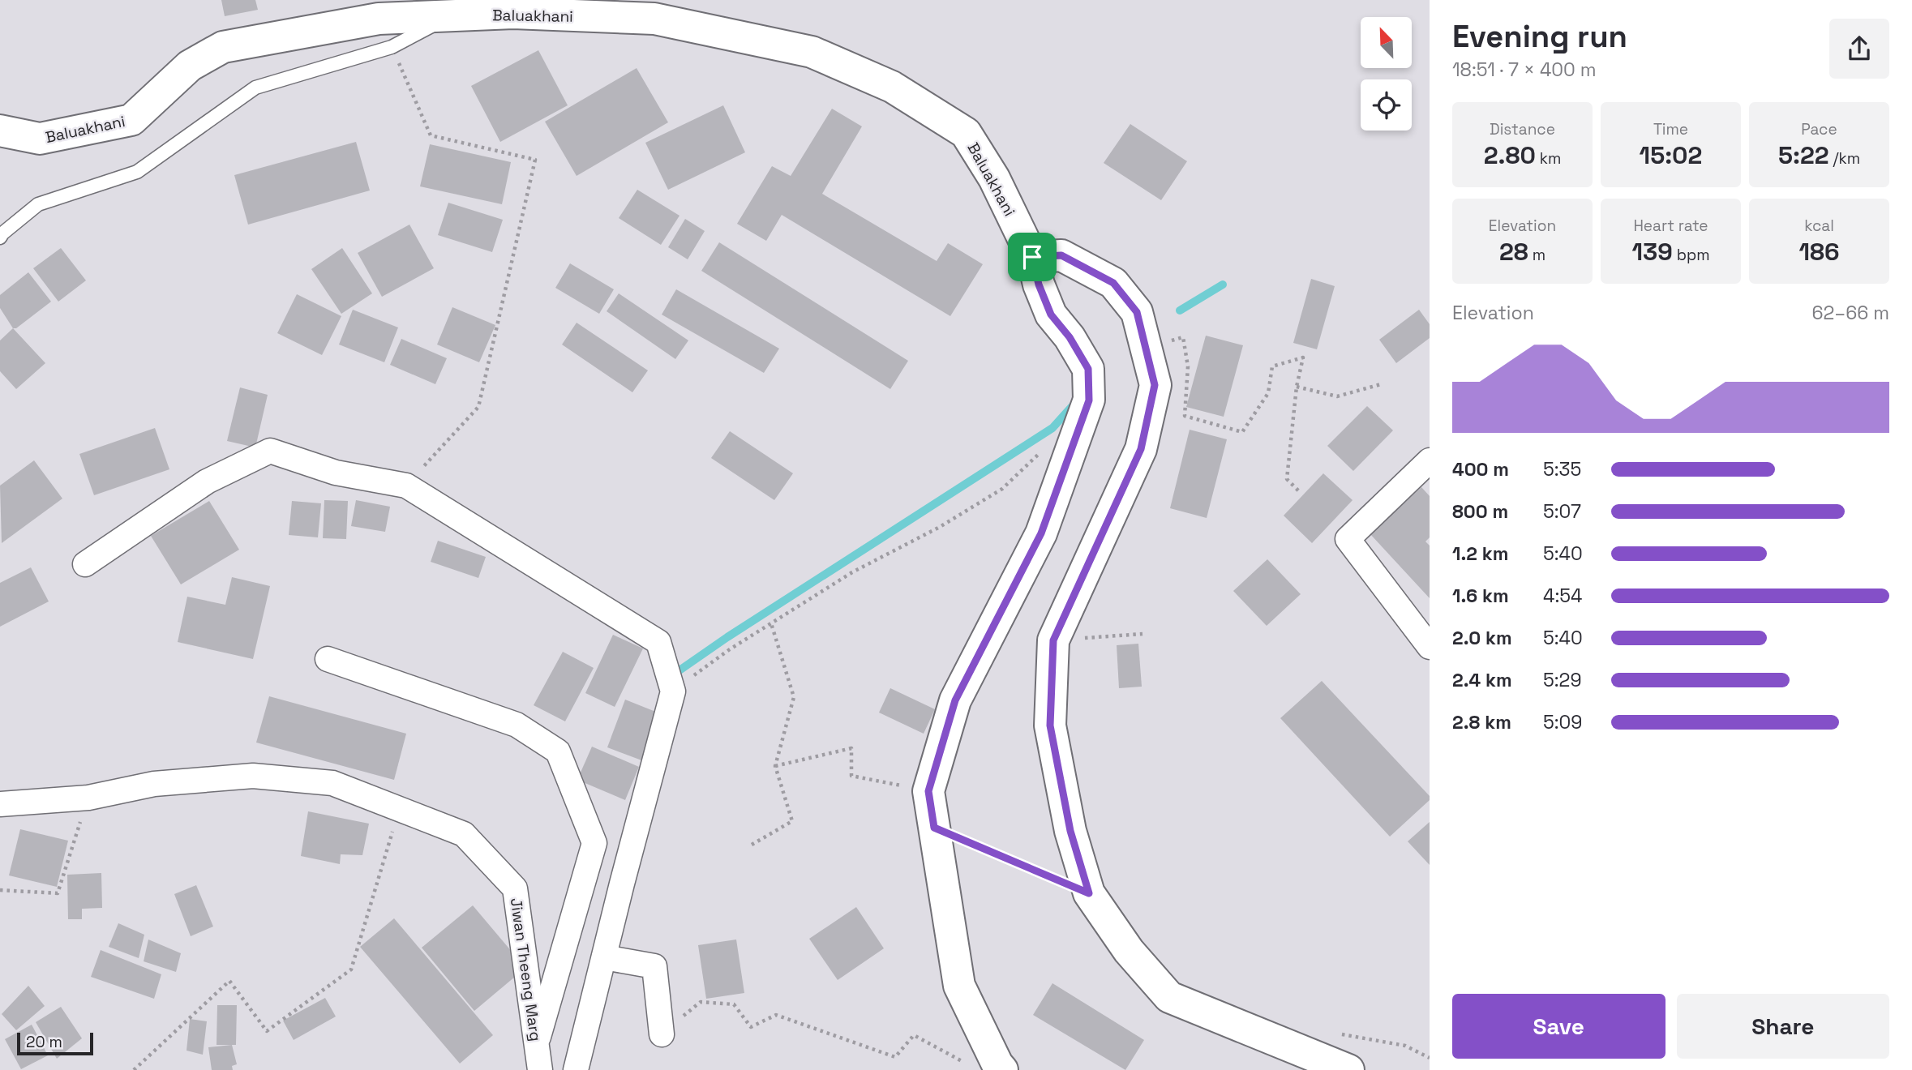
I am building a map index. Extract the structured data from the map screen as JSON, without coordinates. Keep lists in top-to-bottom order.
{
  "streets": {
    "main road": ["Baluakhani"],
    "street": ["Jiwan Theeng Marg"]
  },
  "scale_bar": "20 m",
  "north": "top left",
  "page": {
    "heading": ["Evening run", "18:51 · 7 × 400 m"],
    "stats": [
      ["Distance", "2.80 km"],
      ["Time", "15:02"],
      ["Pace", "5:22 /km"],
      ["Elevation", "28 m"],
      ["Heart rate", "139 bpm"],
      ["kcal", "186"]
    ],
    "chart": ["Elevation", "62–66 m"],
    "list": [
      {
        "name": "400 m",
        "note": "5:35"
      },
      {
        "name": "800 m",
        "note": "5:07"
      },
      {
        "name": "1.2 km",
        "note": "5:40"
      },
      {
        "name": "1.6 km",
        "note": "4:54"
      },
      {
        "name": "2.0 km",
        "note": "5:40"
      },
      {
        "name": "2.4 km",
        "note": "5:29"
      },
      {
        "name": "2.8 km",
        "note": "5:09"
      }
    ],
    "buttons": ["Save", "Share"],
    "scale": "20 m"
  }
}
